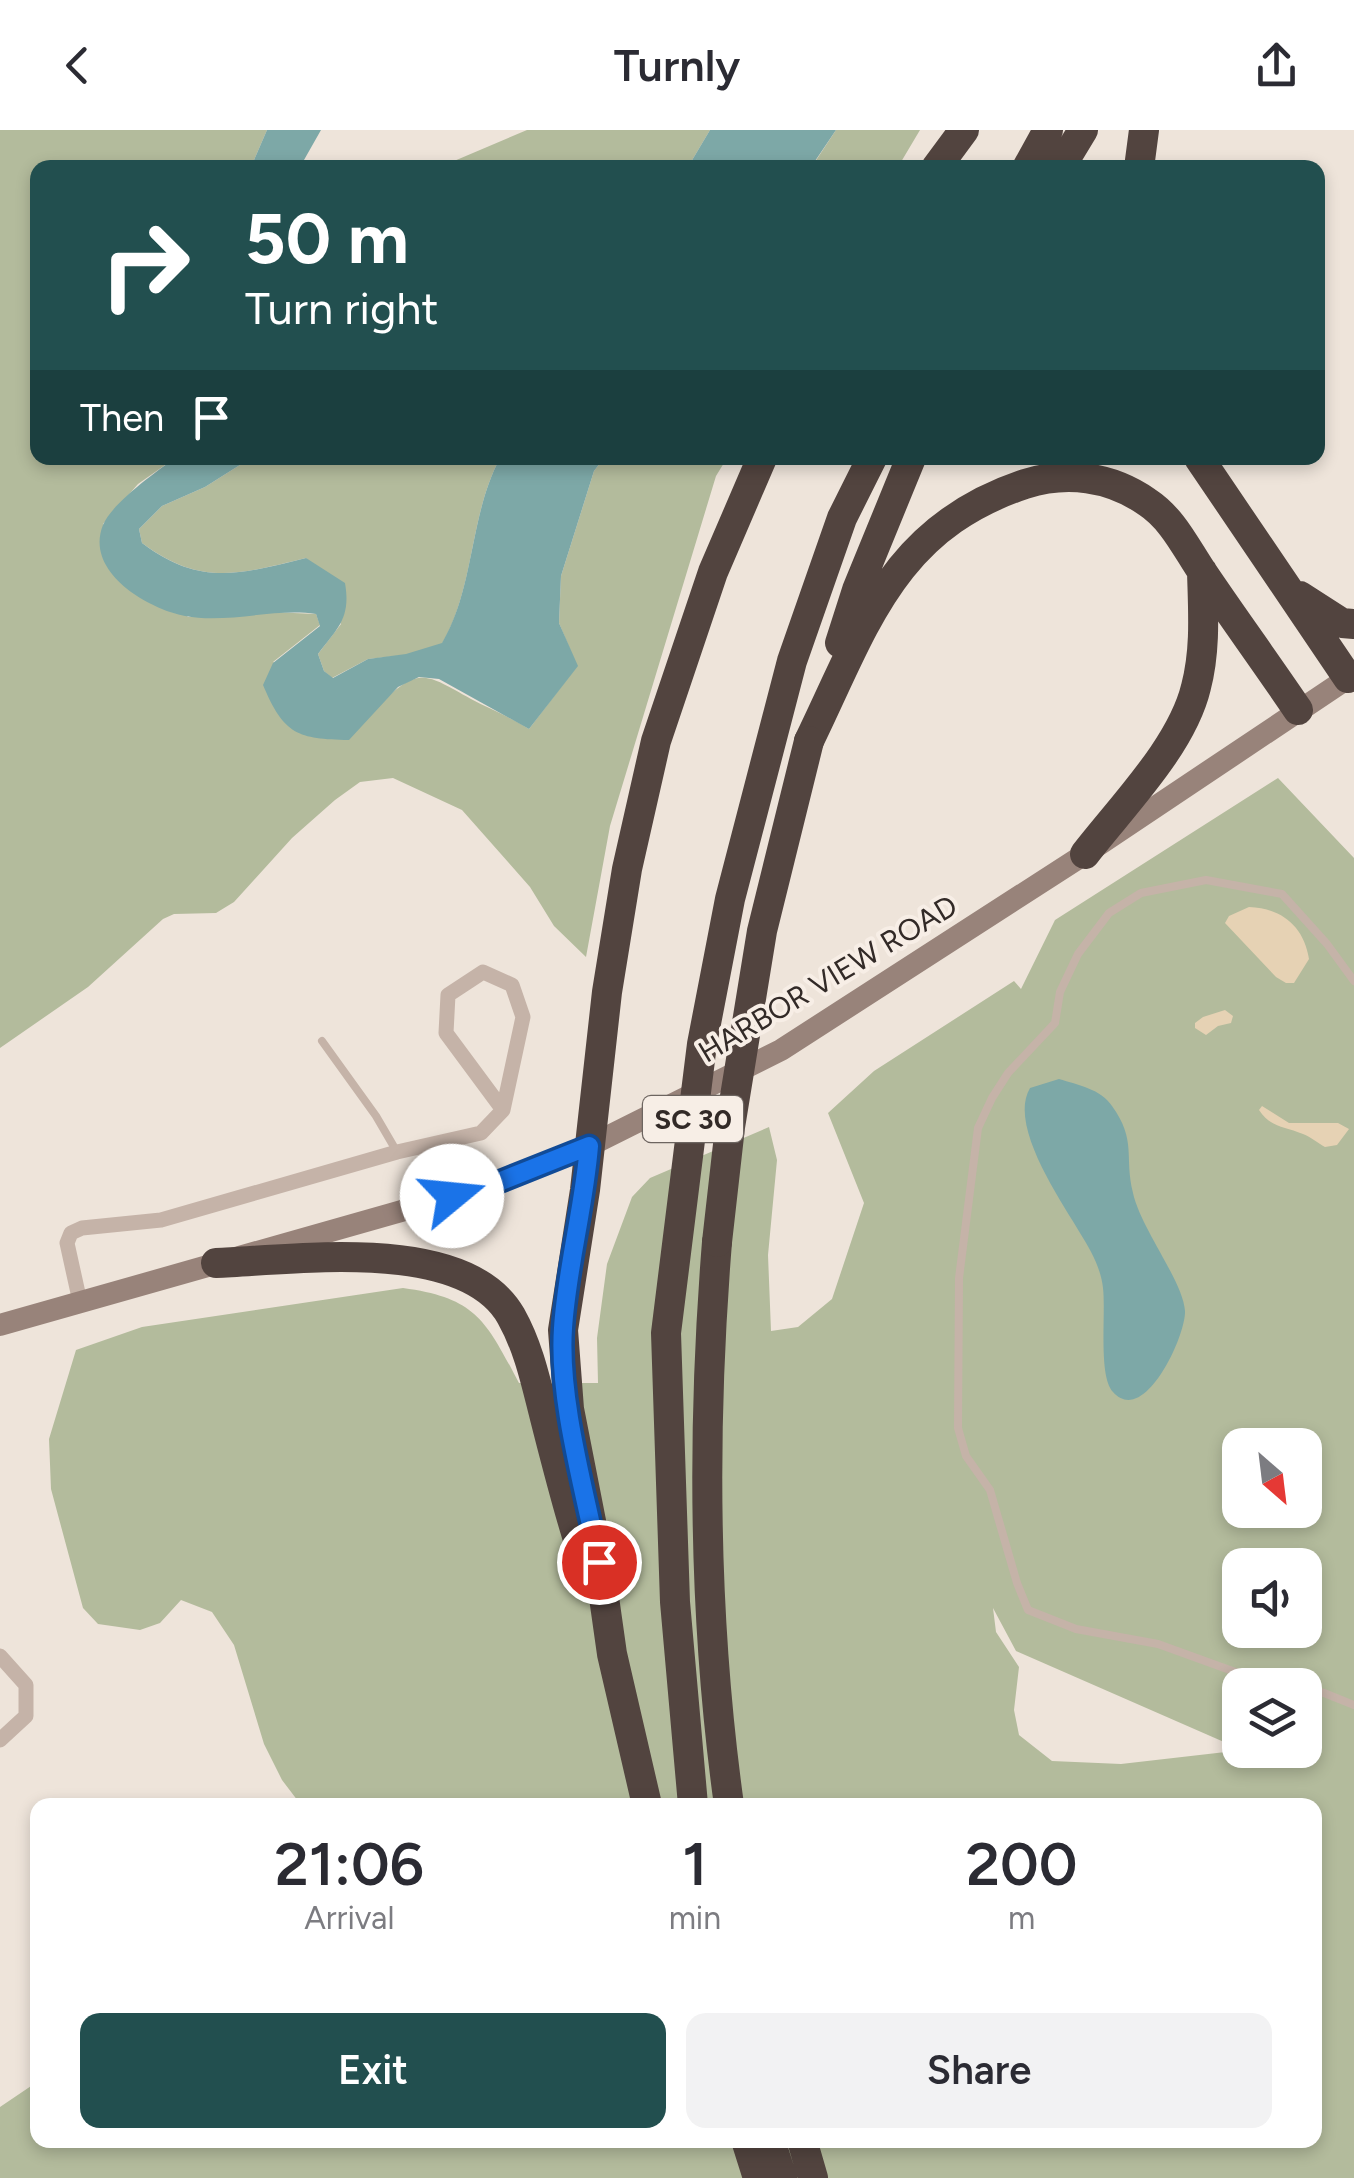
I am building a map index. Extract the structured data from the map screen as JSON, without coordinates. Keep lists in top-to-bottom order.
{
  "streets": {
    "highway": ["SC 30"],
    "main road": ["HARBOR VIEW ROAD"]
  },
  "north": "bottom right",
  "page": {
    "header": "Turnly",
    "turn": ["50 m", "Turn right"],
    "then": "Then",
    "eta": [
      "21:06",
      "Arrival",
      "1",
      "min",
      "200",
      "m"
    ],
    "buttons": ["Exit", "Share"]
  }
}
